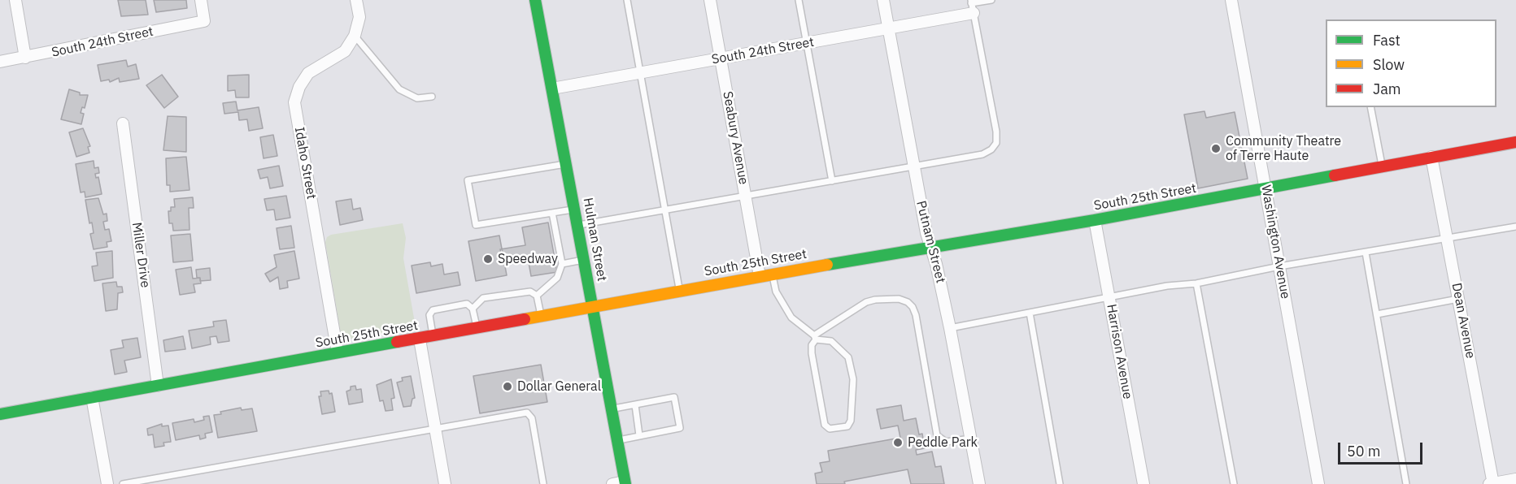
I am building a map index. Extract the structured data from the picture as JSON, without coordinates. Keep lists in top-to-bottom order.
{
  "streets": {
    "main road": ["South 25th Street", "Hulman Street"],
    "street": [
      "South 24th Street",
      "Seabury Avenue",
      "Idaho Street",
      "Putnam Street",
      "Washington Avenue",
      "Miller Drive",
      "Dean Avenue",
      "Harrison Avenue"
    ]
  },
  "crossings": [
    ["South 24th Street", "Seabury Avenue"],
    ["South 24th Street", "Hulman Street"],
    ["South 24th Street", "Putnam Street"],
    ["Seabury Avenue", "South 25th Street"],
    ["Idaho Street", "South 25th Street"],
    ["South 25th Street", "Hulman Street"],
    ["South 25th Street", "Putnam Street"],
    ["South 25th Street", "Washington Avenue"],
    ["South 25th Street", "Miller Drive"],
    ["South 25th Street", "Dean Avenue"],
    ["South 25th Street", "Harrison Avenue"]
  ],
  "places": [
    "Community Theatre of Terre Haute",
    "Speedway",
    "Dollar General",
    "Peddle Park"
  ],
  "legend": ["Fast", "Slow", "Jam"],
  "scale_bar": "50 m"
}
